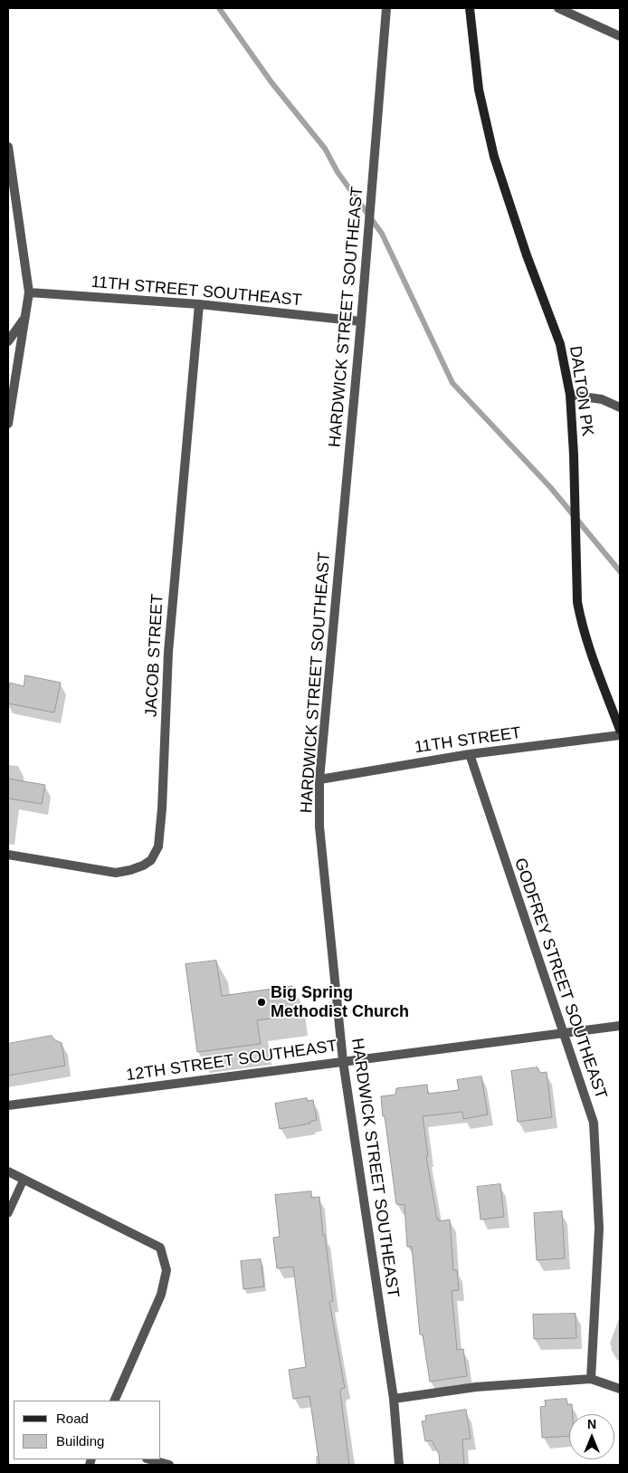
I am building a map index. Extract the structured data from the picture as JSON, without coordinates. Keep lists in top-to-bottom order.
{
  "streets": {
    "main road": ["DALTON PK"],
    "street": [
      "11TH STREET SOUTHEAST",
      "HARDWICK STREET SOUTHEAST",
      "JACOB STREET",
      "11TH STREET",
      "GODFREY STREET SOUTHEAST",
      "12TH STREET SOUTHEAST"
    ]
  },
  "crossings": [
    ["11TH STREET SOUTHEAST", "HARDWICK STREET SOUTHEAST"],
    ["11TH STREET SOUTHEAST", "JACOB STREET"],
    ["HARDWICK STREET SOUTHEAST", "11TH STREET"],
    ["HARDWICK STREET SOUTHEAST", "12TH STREET SOUTHEAST"],
    ["11TH STREET", "GODFREY STREET SOUTHEAST"],
    ["GODFREY STREET SOUTHEAST", "12TH STREET SOUTHEAST"]
  ],
  "places": ["Big Spring Methodist Church"],
  "legend": ["Road", "Building"],
  "north": "top"
}
